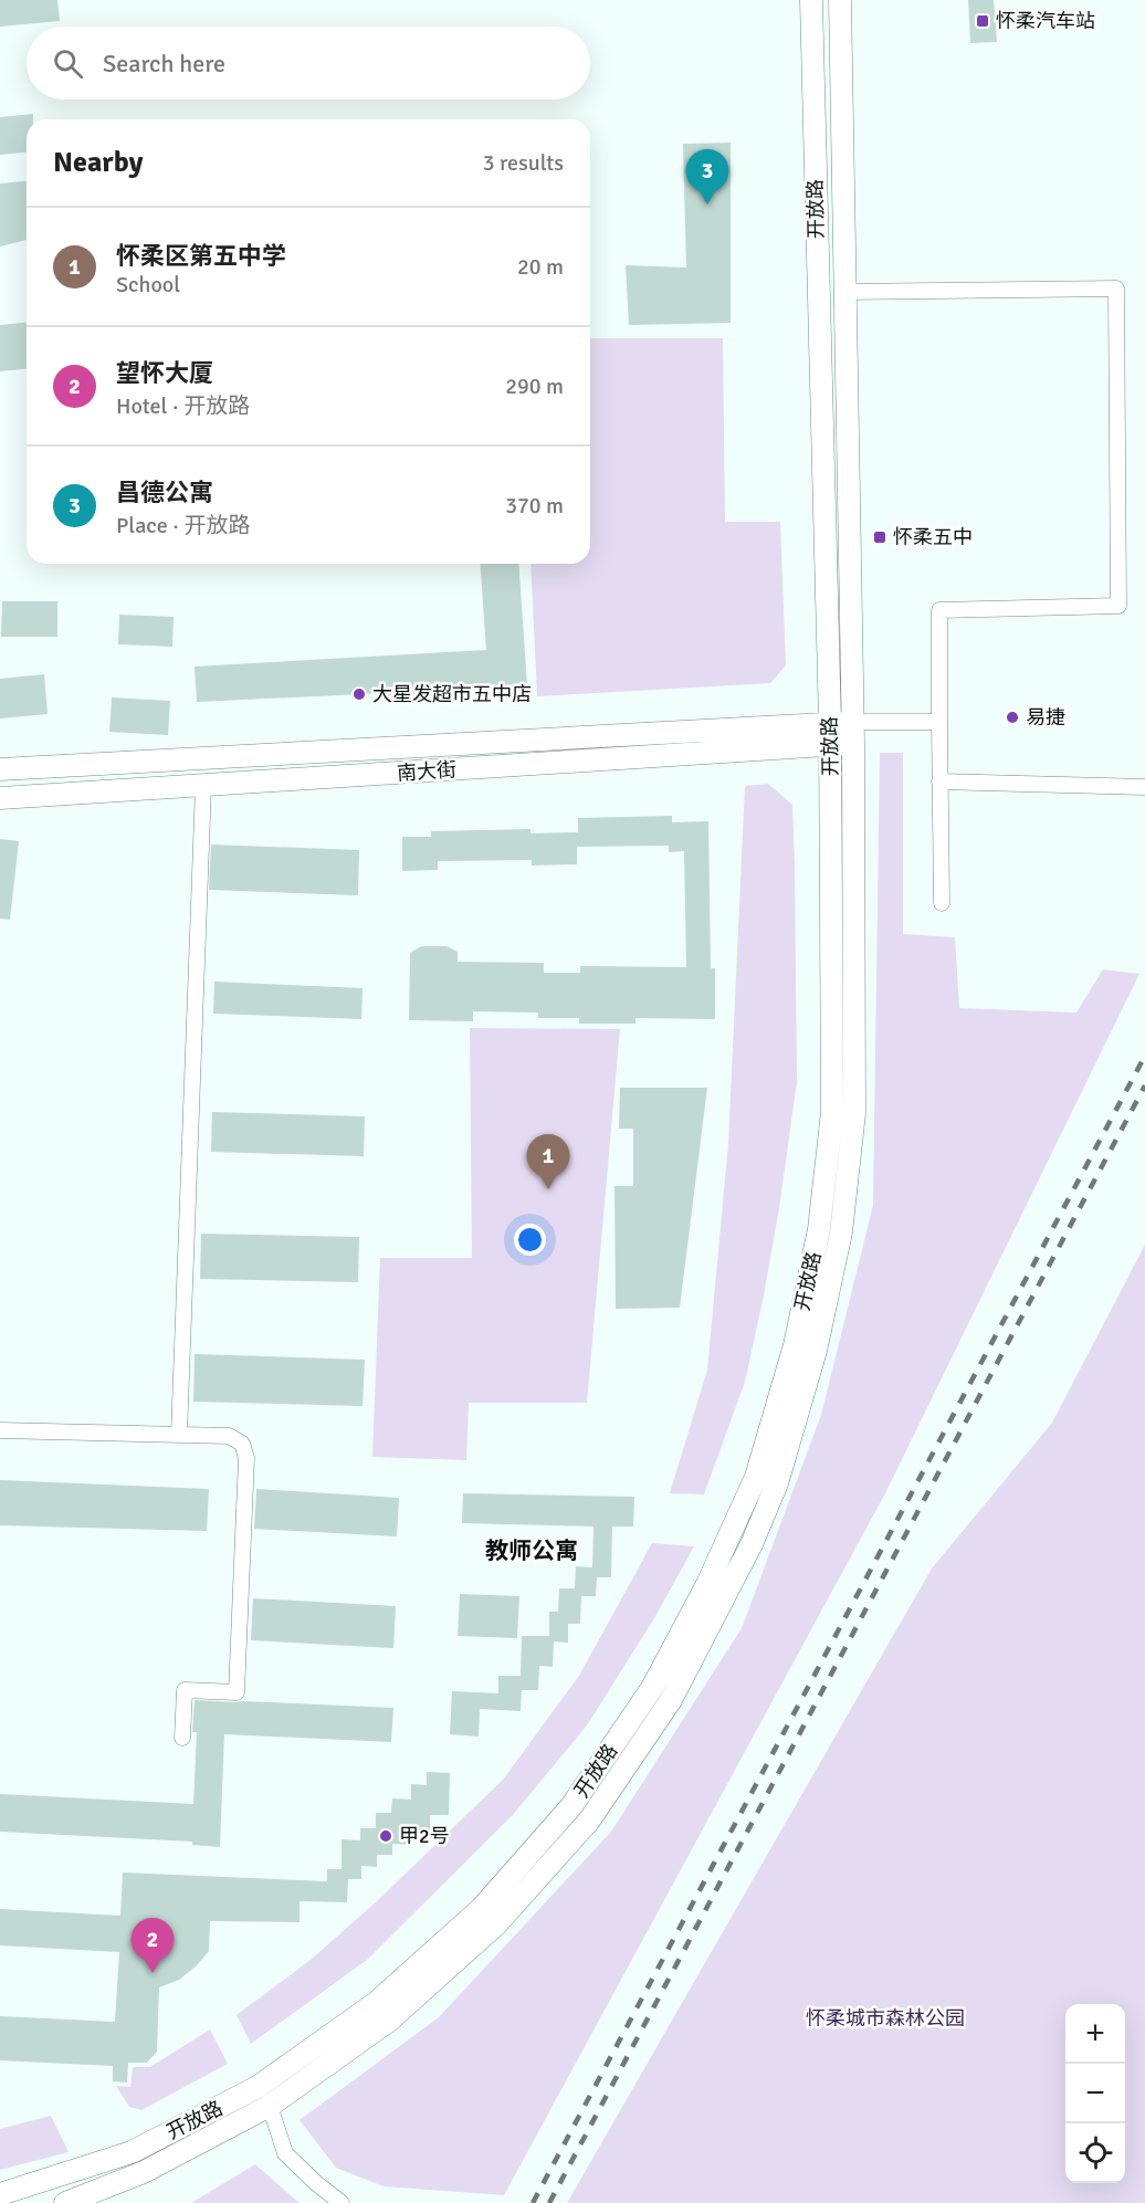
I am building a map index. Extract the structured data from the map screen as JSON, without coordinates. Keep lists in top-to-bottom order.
{
  "streets": {
    "main road": ["开放路", "南大街"]
  },
  "crossings": [
    ["开放路", "南大街"]
  ],
  "districts": ["教师公寓"],
  "parks": ["怀柔城市森林公园"],
  "places": {
    "transit": ["怀柔汽车站", "怀柔五中"],
    "other": ["大星发超市五中店", "易捷", "甲2号"]
  },
  "page": {
    "search": "Search here",
    "heading": ["Nearby", "3 results"],
    "pins": ["3", "1", "2"],
    "list": [
      {
        "mark": "1",
        "name": "怀柔区第五中学",
        "note": "School",
        "value": "20 m"
      },
      {
        "mark": "2",
        "name": "望怀大厦",
        "note": "Hotel · 开放路",
        "value": "290 m"
      },
      {
        "mark": "3",
        "name": "昌德公寓",
        "note": "Place · 开放路",
        "value": "370 m"
      }
    ],
    "map_buttons": ["+", "−"]
  }
}
